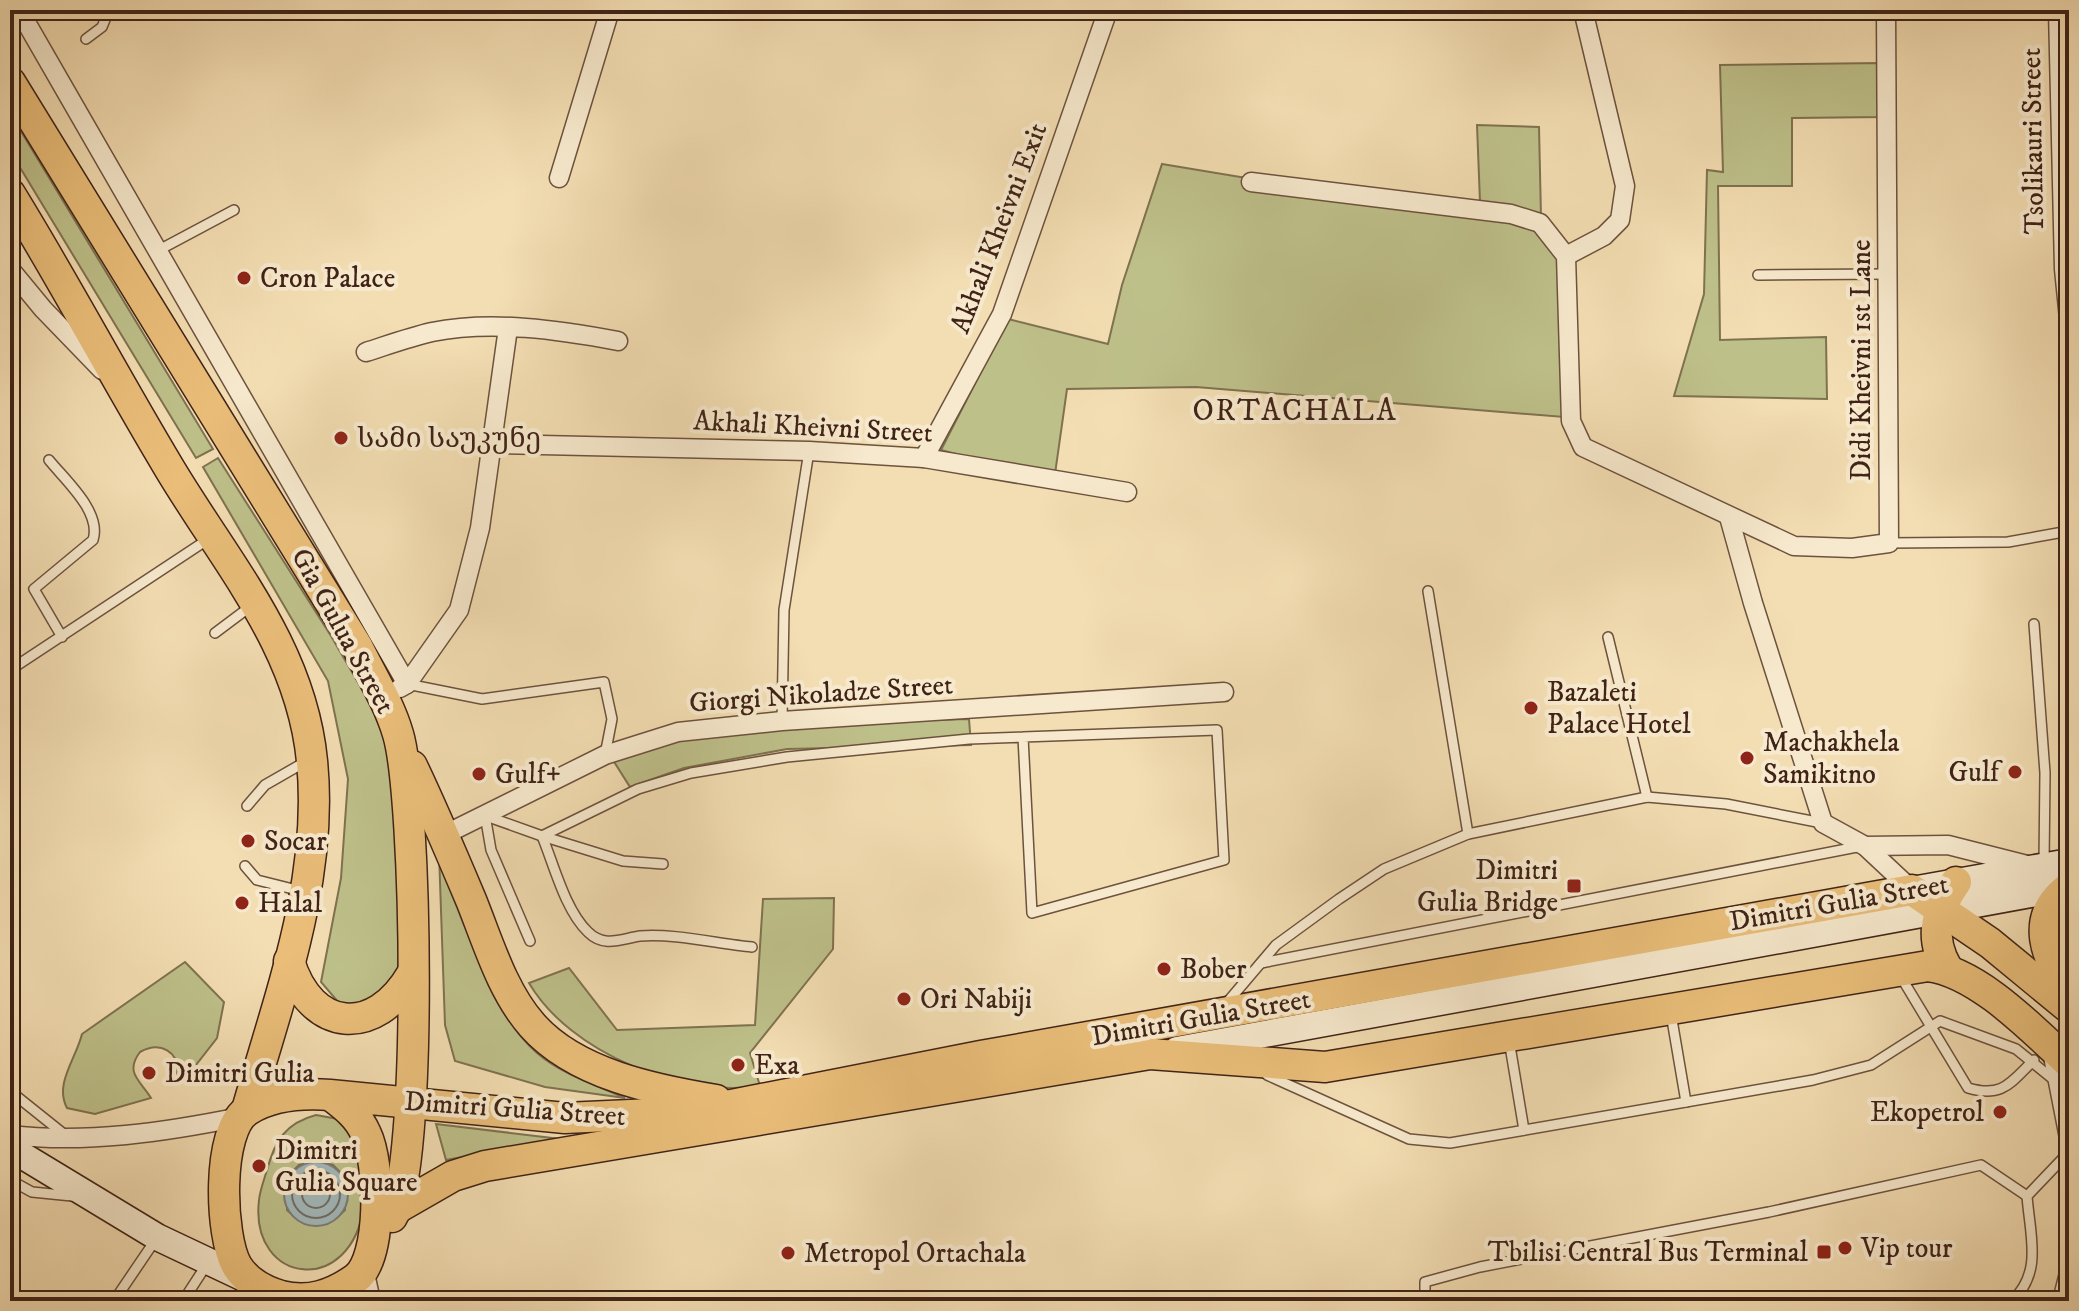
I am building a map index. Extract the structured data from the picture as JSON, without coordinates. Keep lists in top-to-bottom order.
{
  "streets": {
    "highway": ["Gia Gulua Street", "Dimitri Gulia Street"],
    "street": [
      "Tsolikauri Street",
      "Akhali Kheivni Exit",
      "Didi Kheivni 1st Lane",
      "Akhali Kheivni Street",
      "Giorgi Nikoladze Street"
    ]
  },
  "crossings": [
    ["Akhali Kheivni Exit", "Akhali Kheivni Street"],
    ["Gia Gulua Street", "Dimitri Gulia Street"]
  ],
  "districts": ["ORTACHALA"],
  "places": {
    "other": [
      "Cron Palace",
      "სამი საუკუნე",
      "Bazaleti Palace Hotel",
      "Machakhela Samikitno",
      "Gulf",
      "Gulf+",
      "Socar",
      "Halal",
      "Bober",
      "Ori Nabiji",
      "Exa",
      "Dimitri Gulia",
      "Ekopetrol",
      "Dimitri Gulia Square",
      "Vip tour",
      "Metropol Ortachala"
    ],
    "transit": ["Dimitri Gulia Bridge", "Tbilisi Central Bus Terminal"]
  }
}
